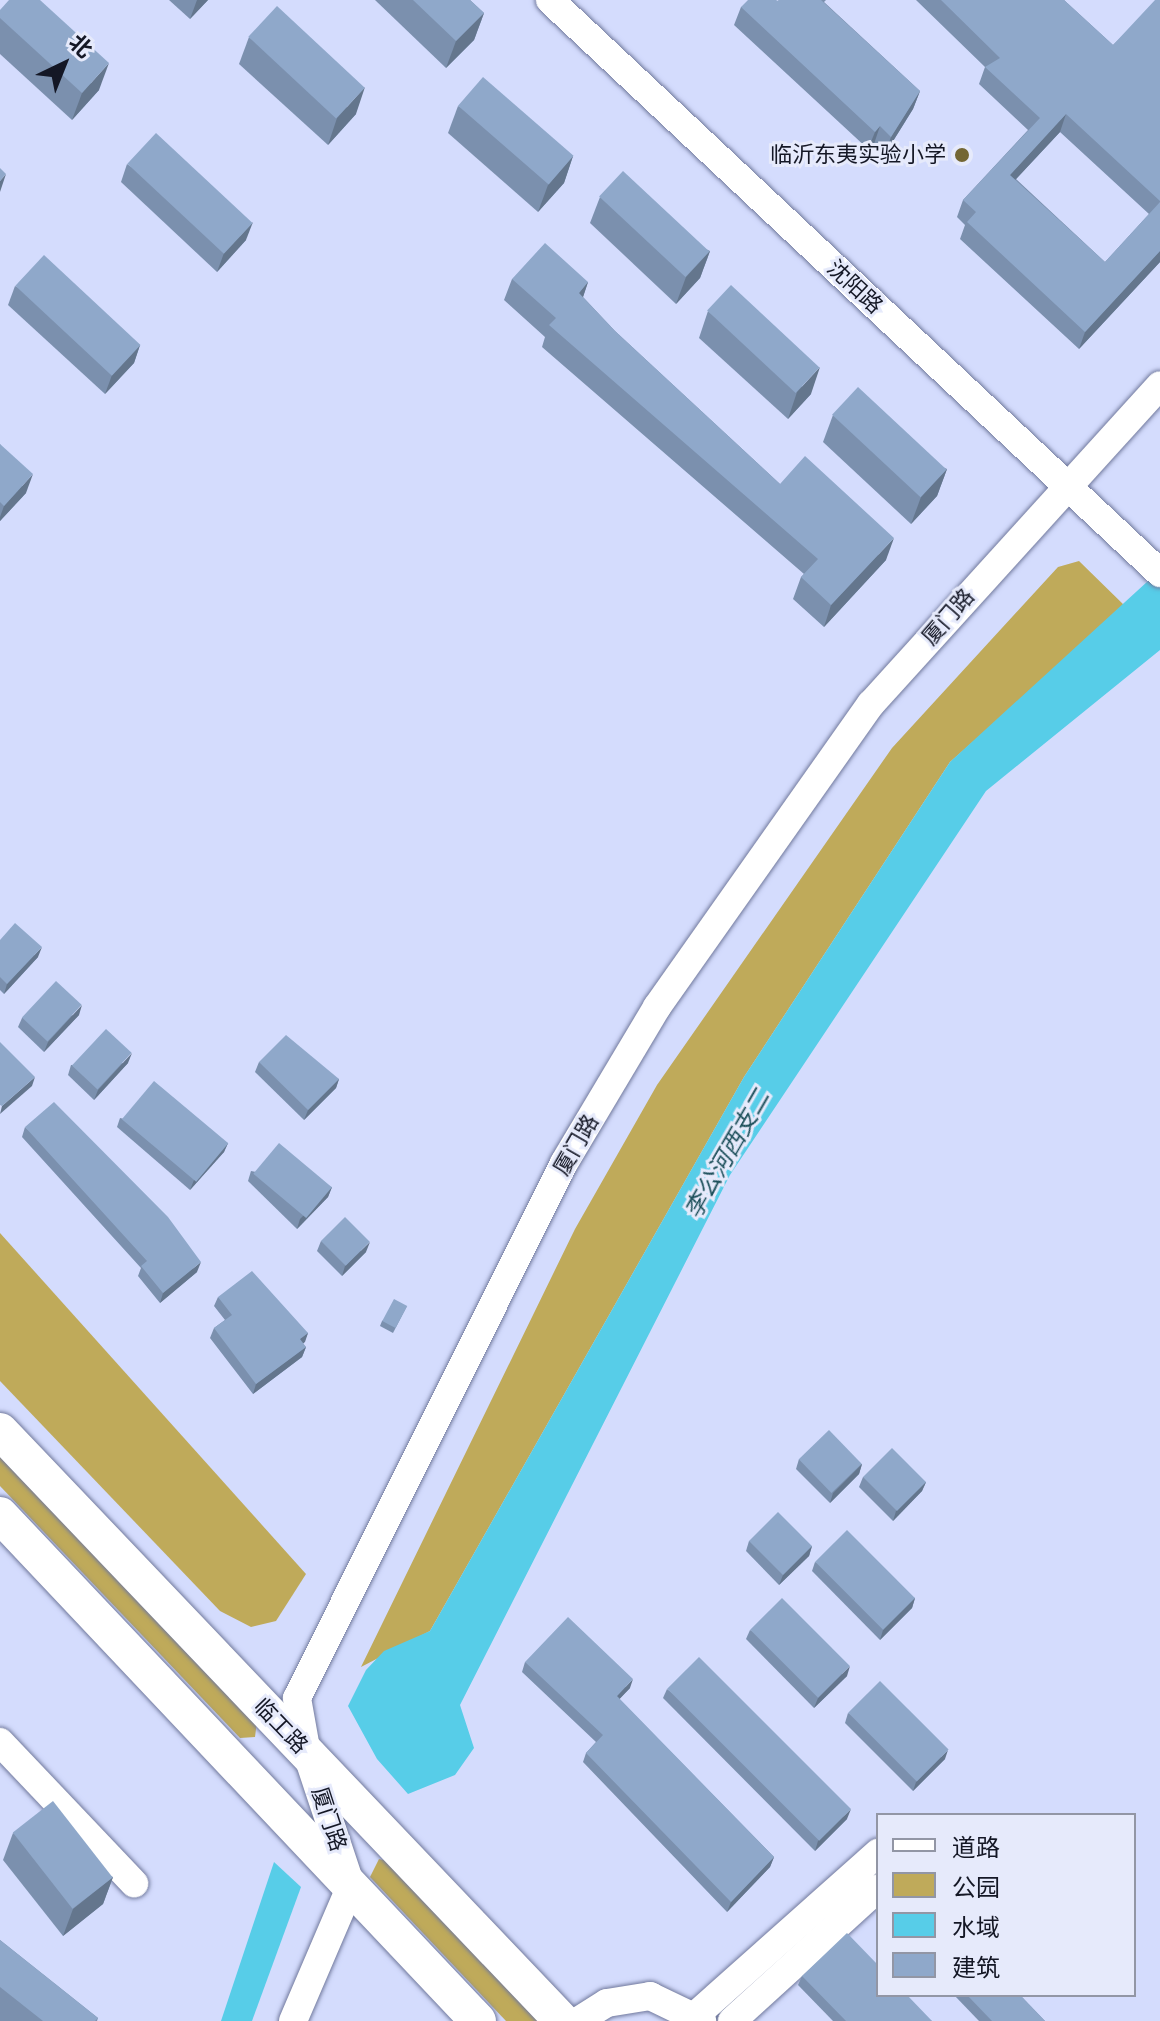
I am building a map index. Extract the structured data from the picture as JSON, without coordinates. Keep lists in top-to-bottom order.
{
  "streets": {
    "main road": ["临工路"],
    "street": ["沈阳路", "厦门路"]
  },
  "crossings": [
    ["沈阳路", "厦门路"],
    ["厦门路", "临工路"]
  ],
  "water": ["李公河西支二"],
  "places": ["临沂东夷实验小学"],
  "legend": [
    "道路",
    "公园",
    "水域",
    "建筑"
  ],
  "north": "top right"
}
